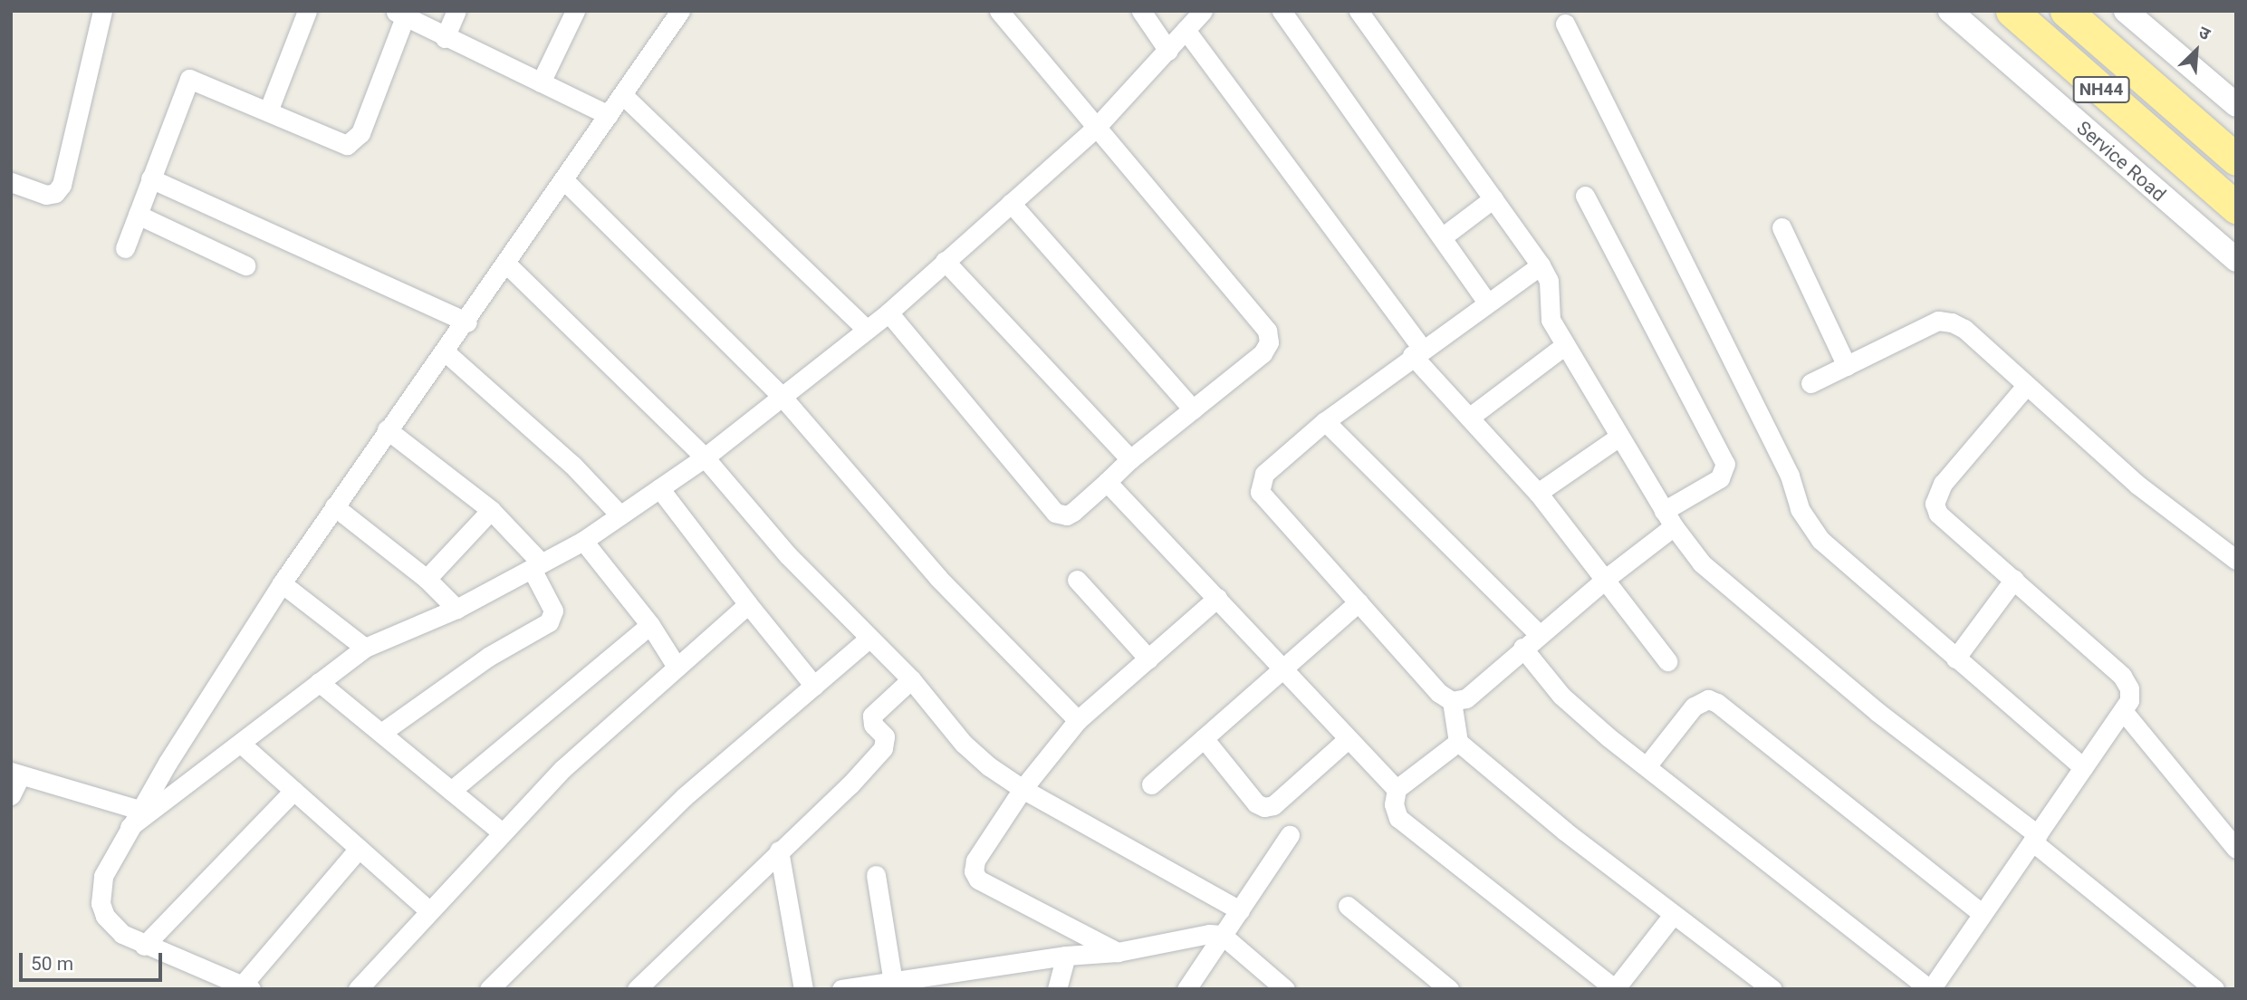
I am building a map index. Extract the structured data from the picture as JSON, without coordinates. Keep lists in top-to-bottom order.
{
  "streets": {
    "highway": ["NH44"],
    "street": ["Service Road"]
  },
  "scale_bar": "50 m",
  "north": "top right"
}
